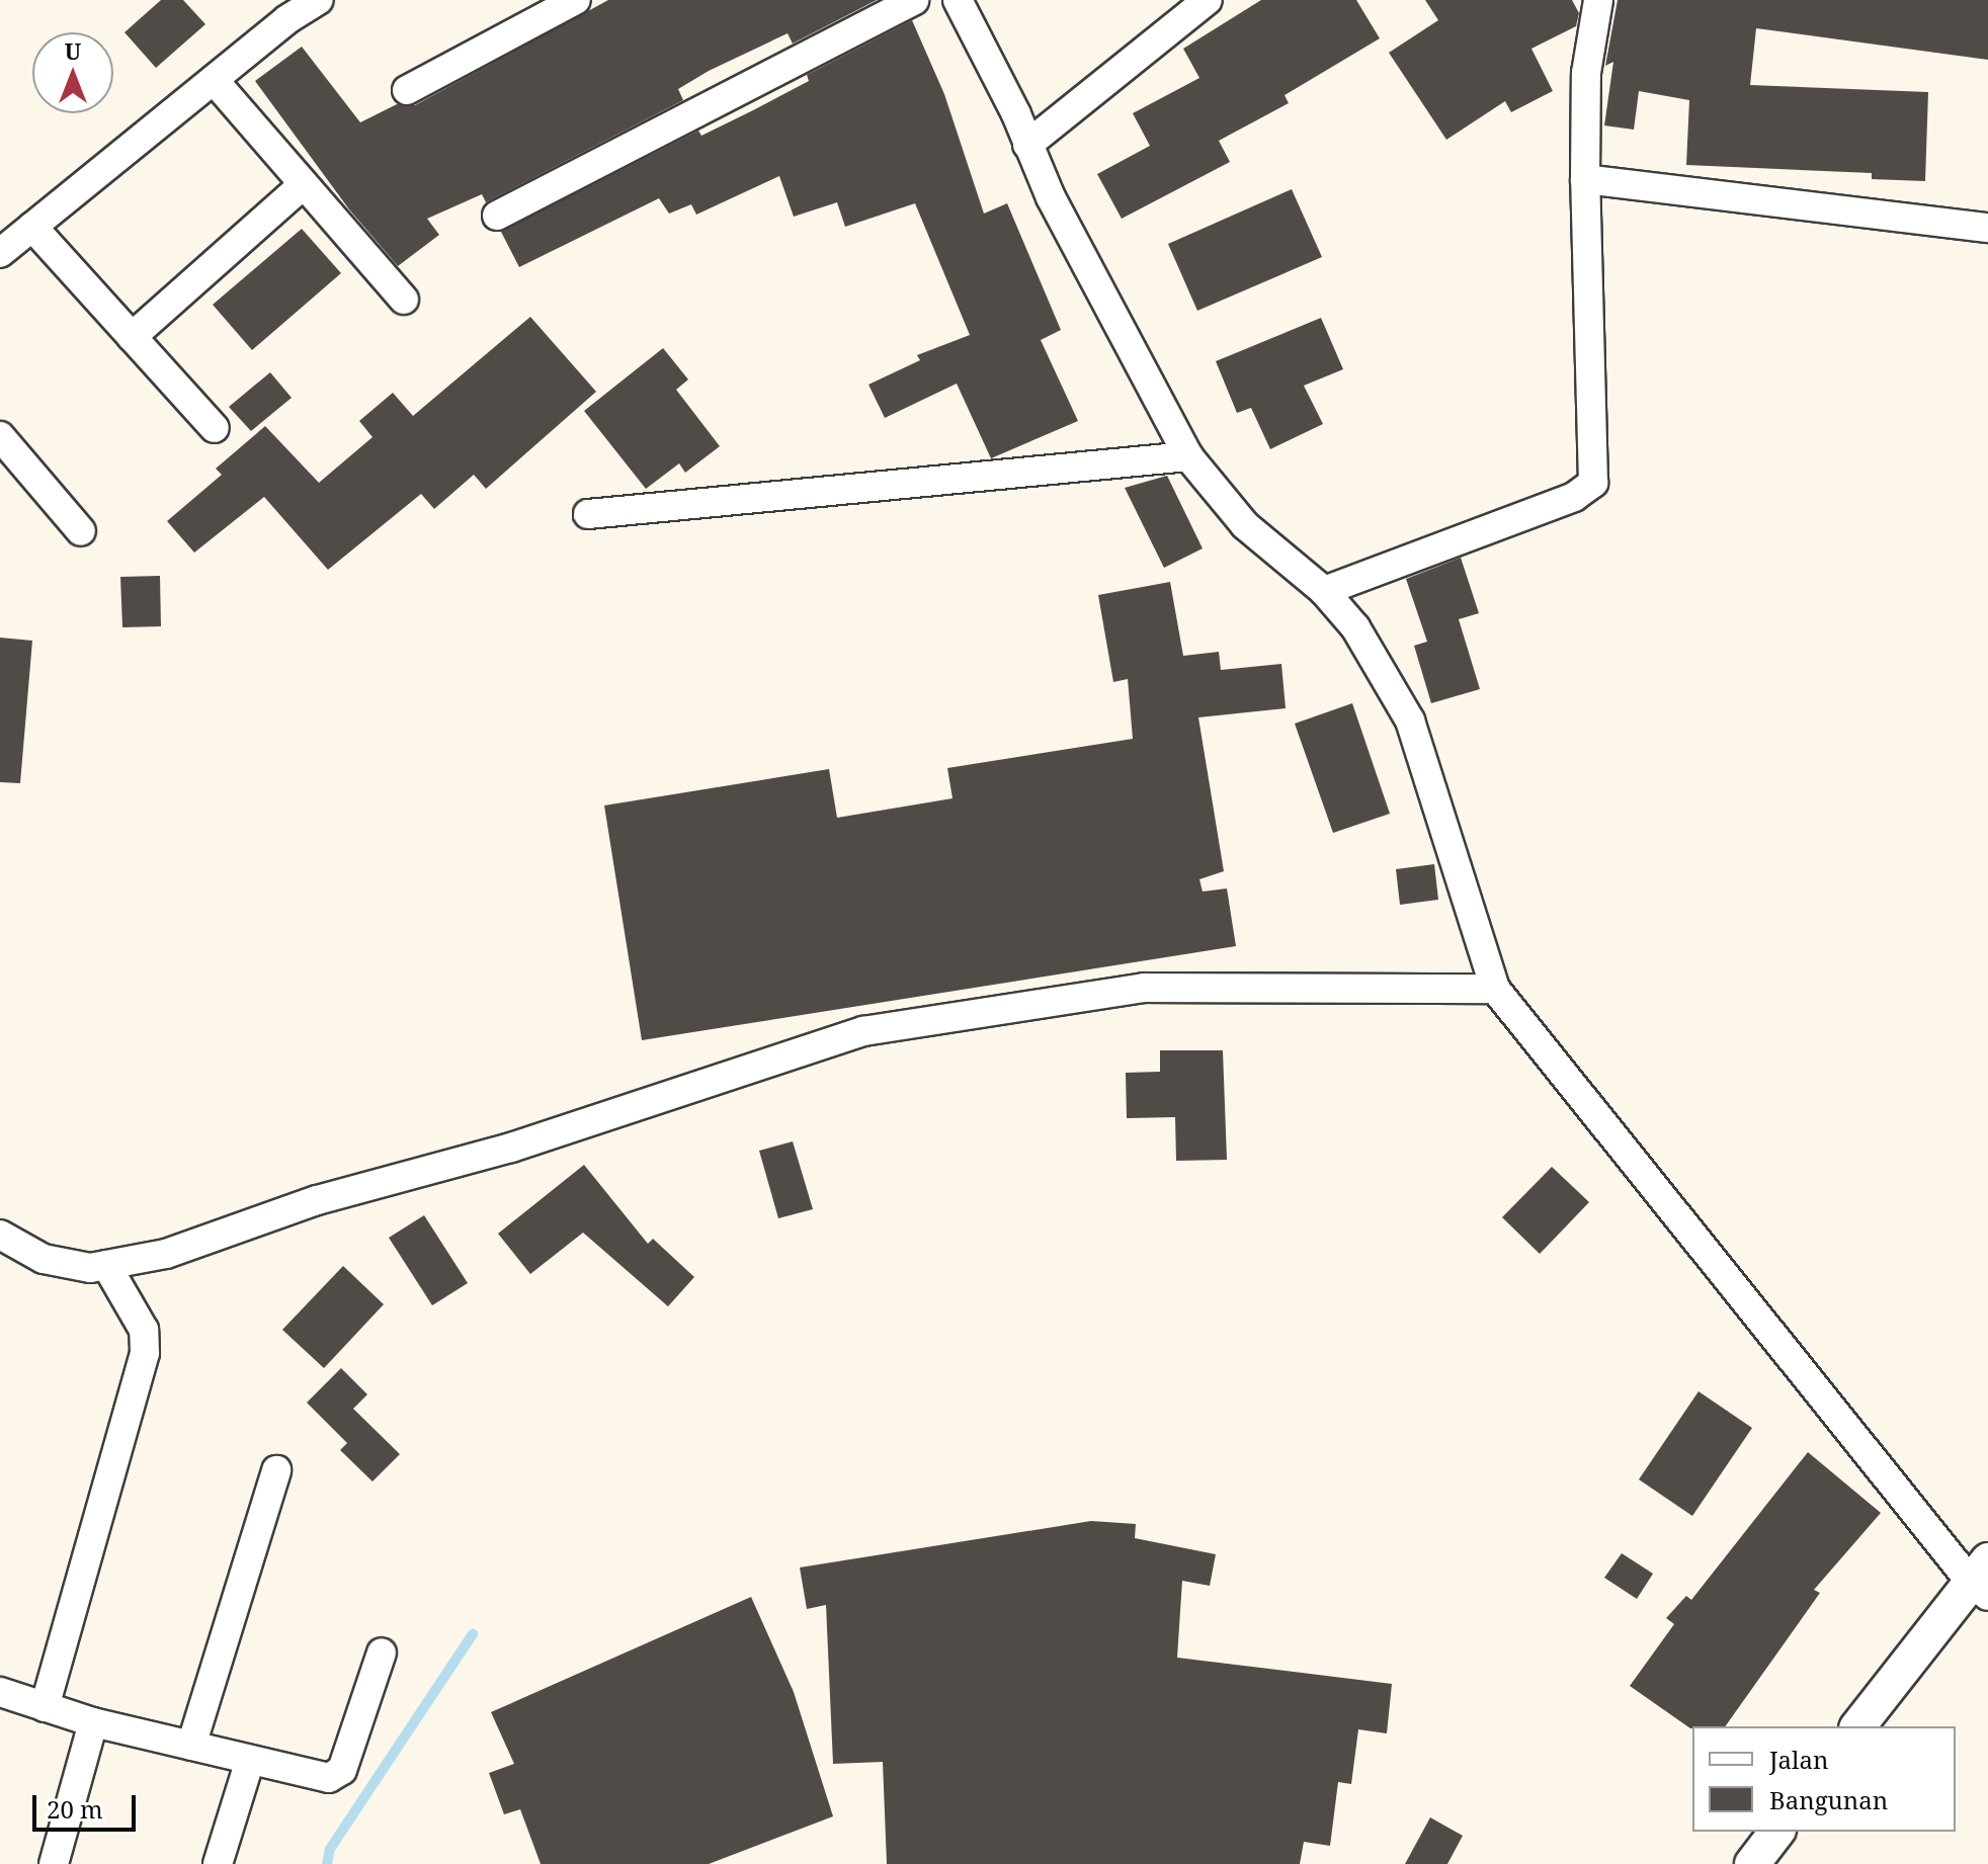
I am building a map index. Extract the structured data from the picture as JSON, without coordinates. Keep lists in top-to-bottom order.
{
  "legend": ["Jalan", "Bangunan"],
  "scale_bar": "20 m",
  "north": "top"
}
